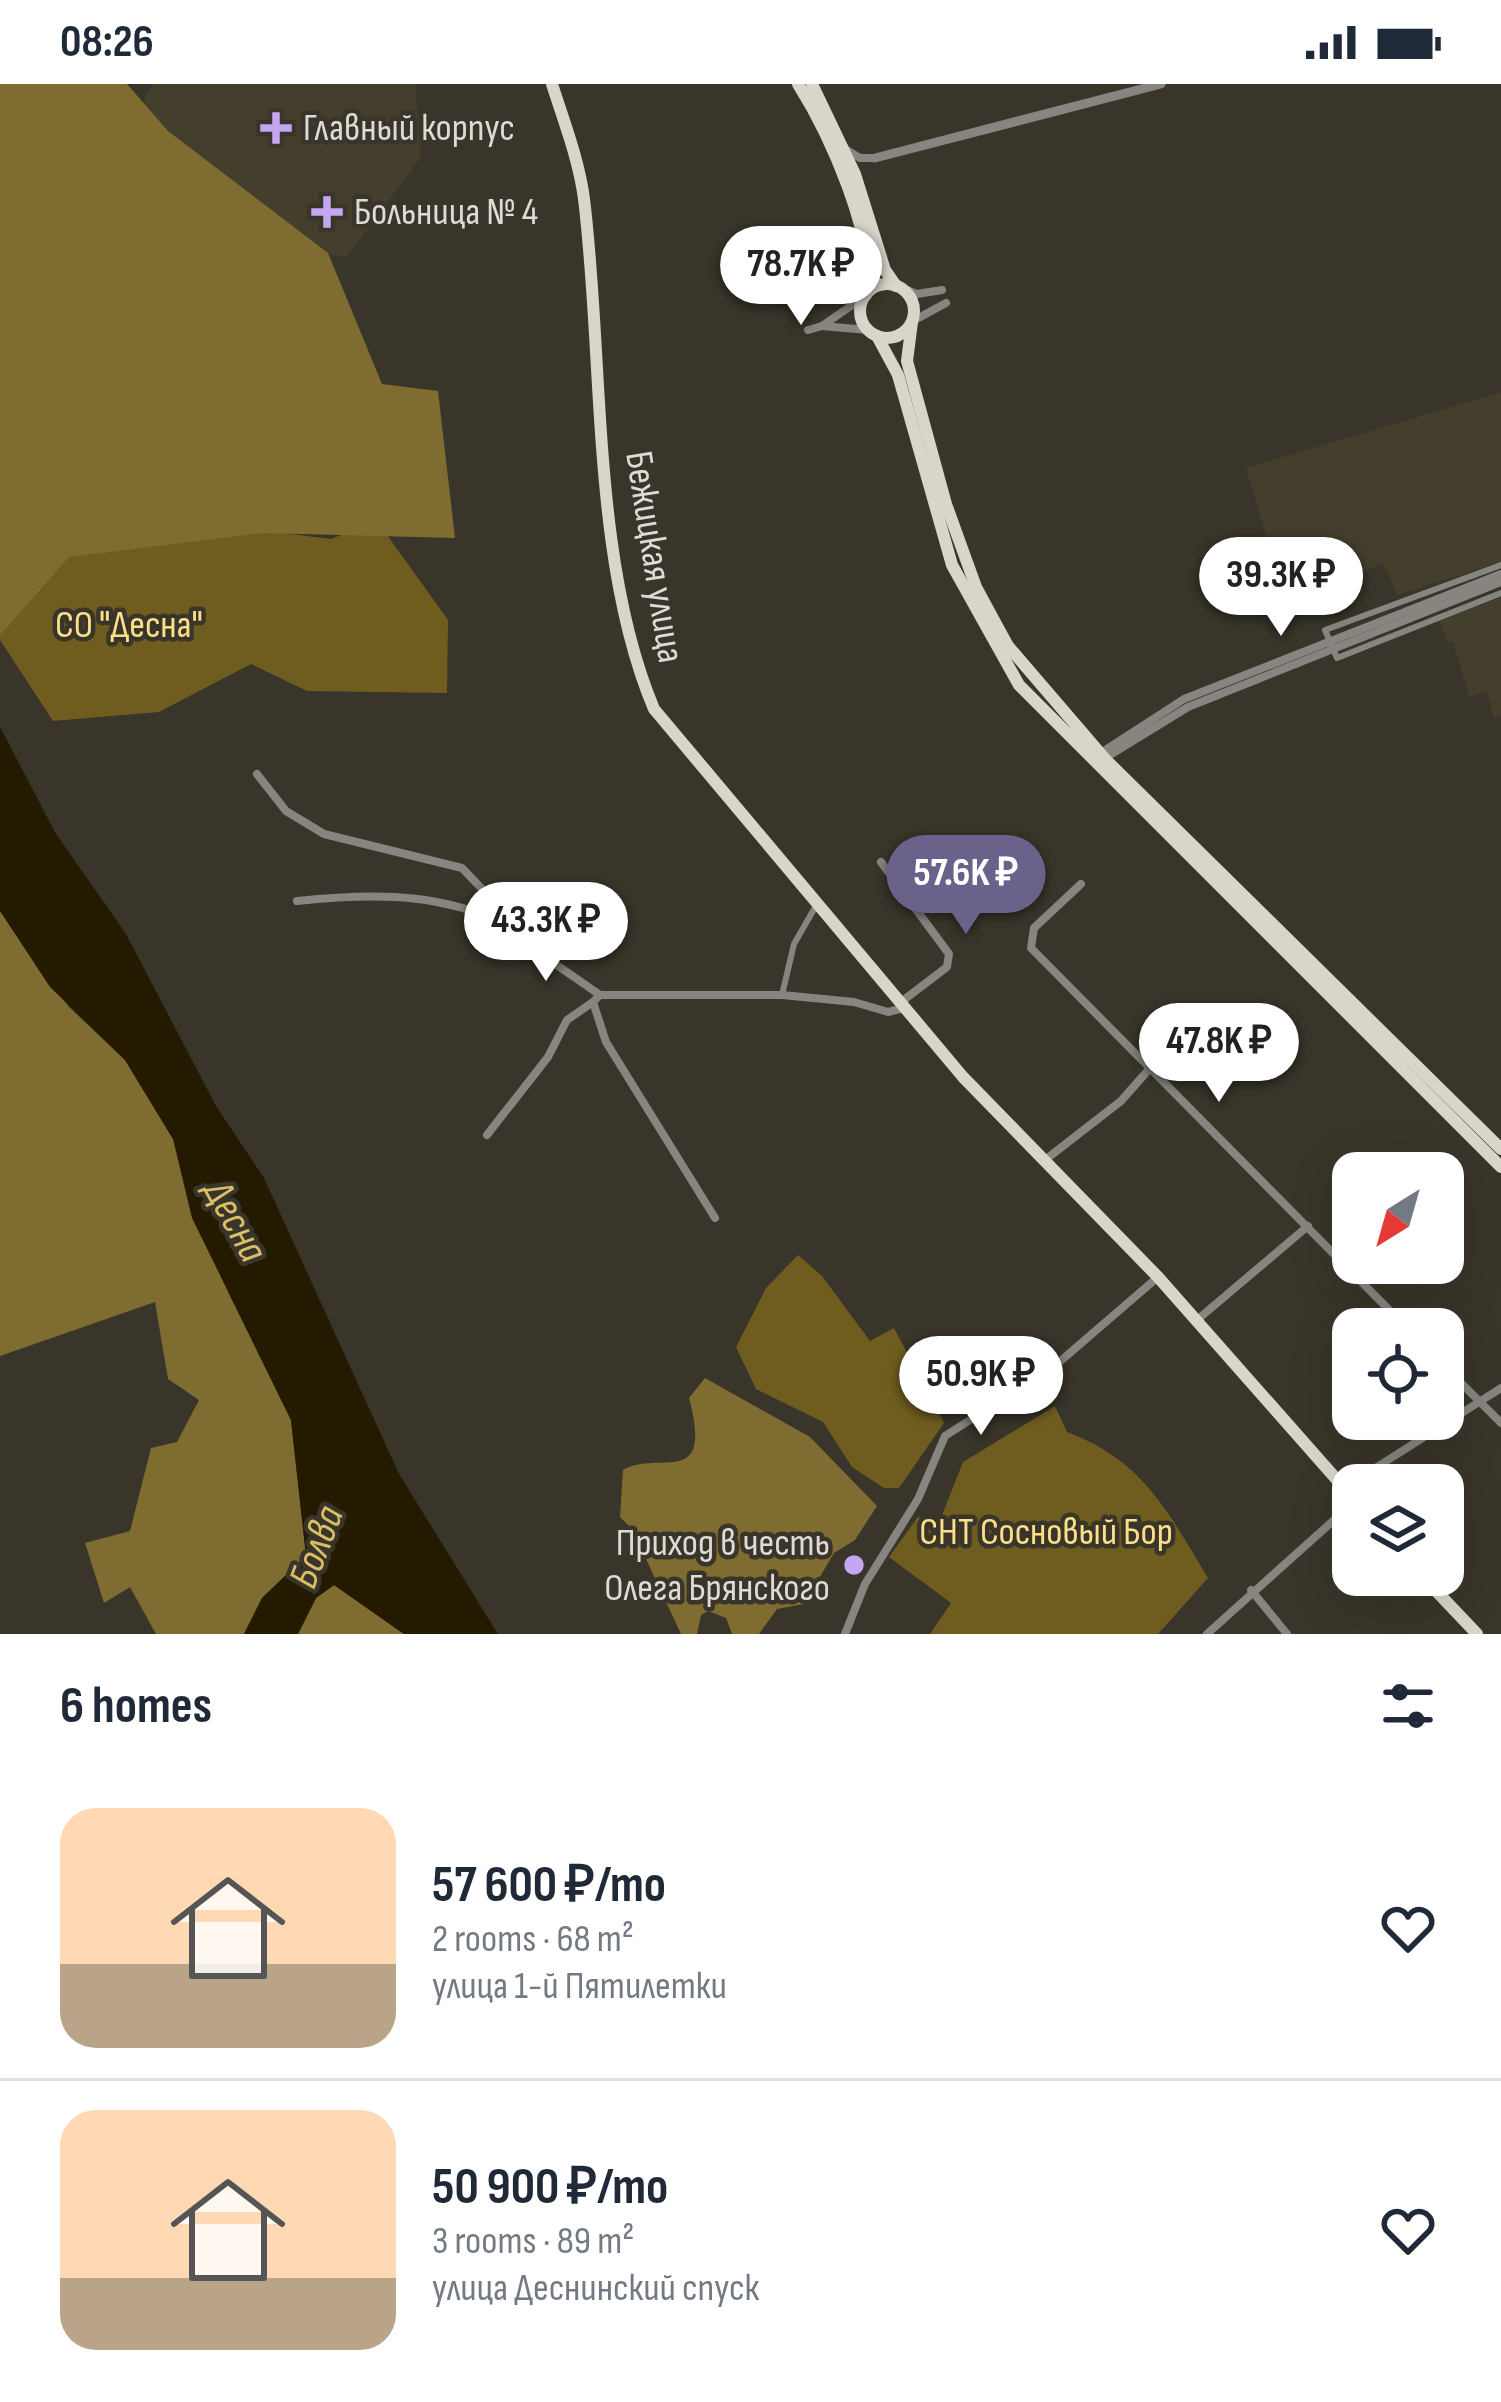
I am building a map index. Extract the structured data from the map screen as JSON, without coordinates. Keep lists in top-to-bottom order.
{
  "streets": {
    "main road": ["Бежицкая улица"]
  },
  "water": ["Десна", "Болва"],
  "parks": ["СО \"Десна\"", "СНТ Сосновый Бор"],
  "places": {
    "health": ["Главный корпус", "Больница № 4"],
    "other": ["Приход в честь Олега Брянского"]
  },
  "north": "bottom left",
  "page": {
    "status": "08:26",
    "price": [
      "78.7K ₽",
      "39.3K ₽",
      "57.6K ₽",
      "43.3K ₽",
      "47.8K ₽",
      "50.9K ₽"
    ],
    "heading": "6 homes",
    "list": [
      {
        "name": "57 600 ₽/mo",
        "note": "2 rooms · 68 m² · улица 1-й Пятилетки"
      },
      {
        "name": "50 900 ₽/mo",
        "note": "3 rooms · 89 m² · улица Деснинский спуск"
      }
    ]
  }
}
